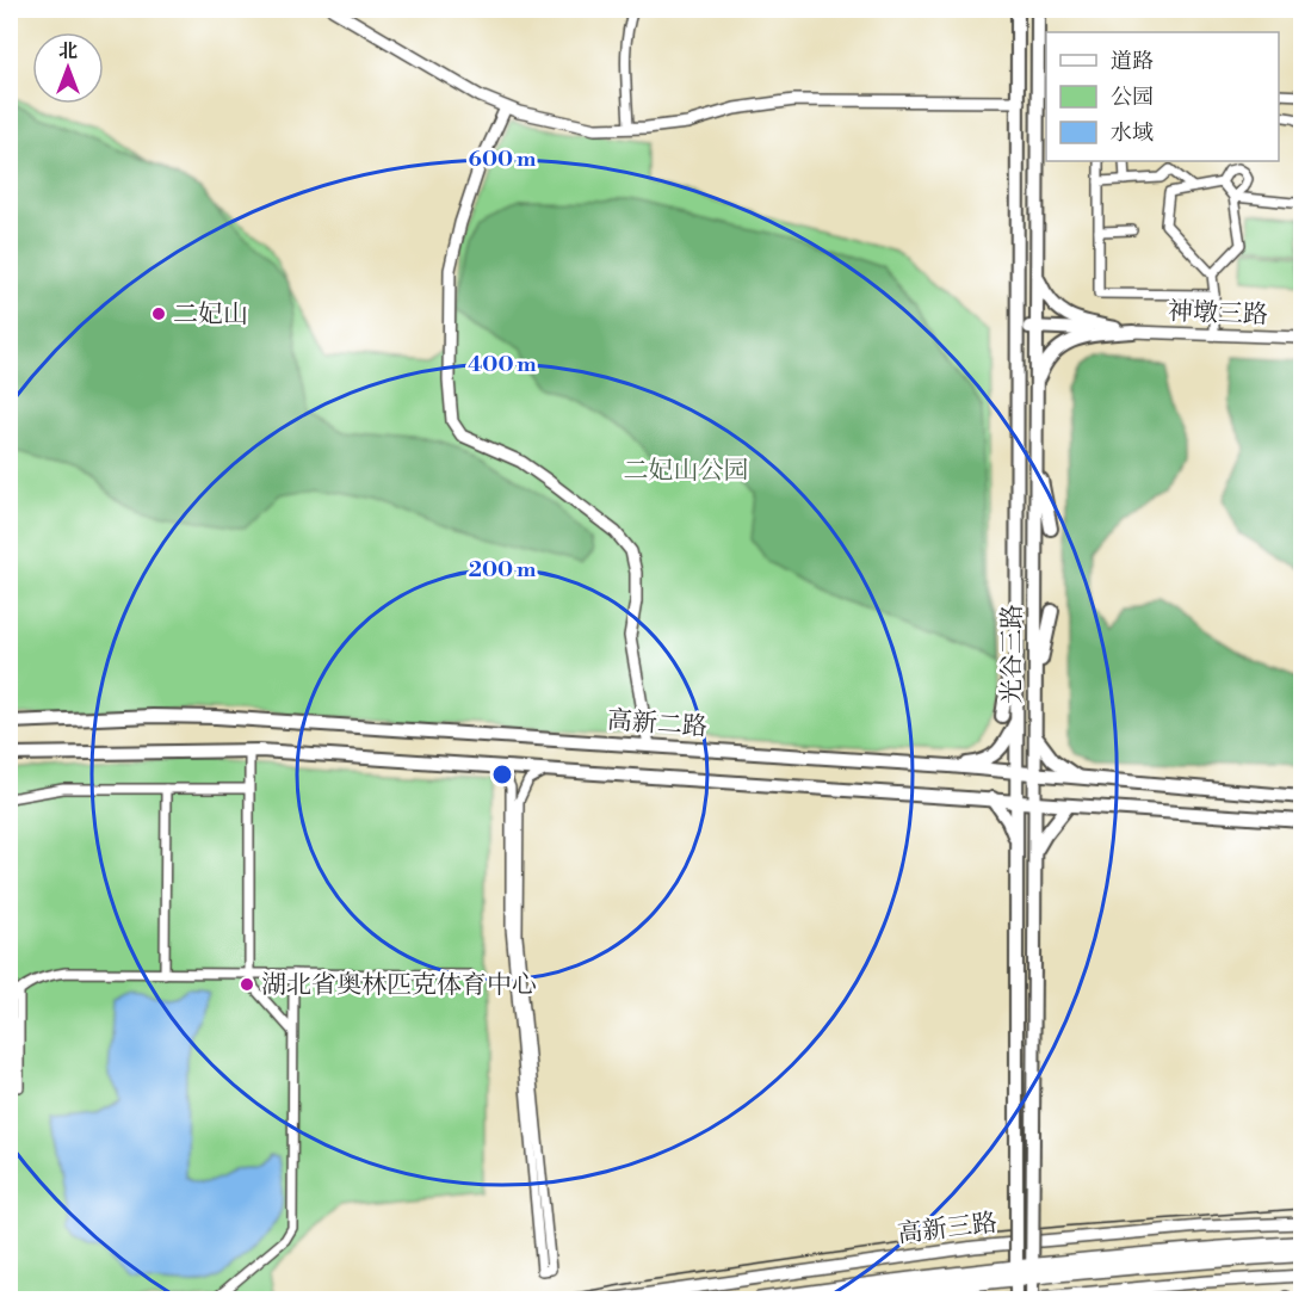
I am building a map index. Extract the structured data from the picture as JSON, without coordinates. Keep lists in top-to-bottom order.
{
  "streets": {
    "highway": ["高新三路"],
    "main road": ["光谷三路", "高新二路"],
    "street": ["神墩三路"]
  },
  "crossings": [
    ["光谷三路", "高新二路"]
  ],
  "parks": ["二妃山公园"],
  "places": ["二妃山", "湖北省奥林匹克体育中心"],
  "legend": ["道路", "公园", "水域"],
  "north": "top",
  "rings": ["600 m", "400 m", "200 m"]
}
